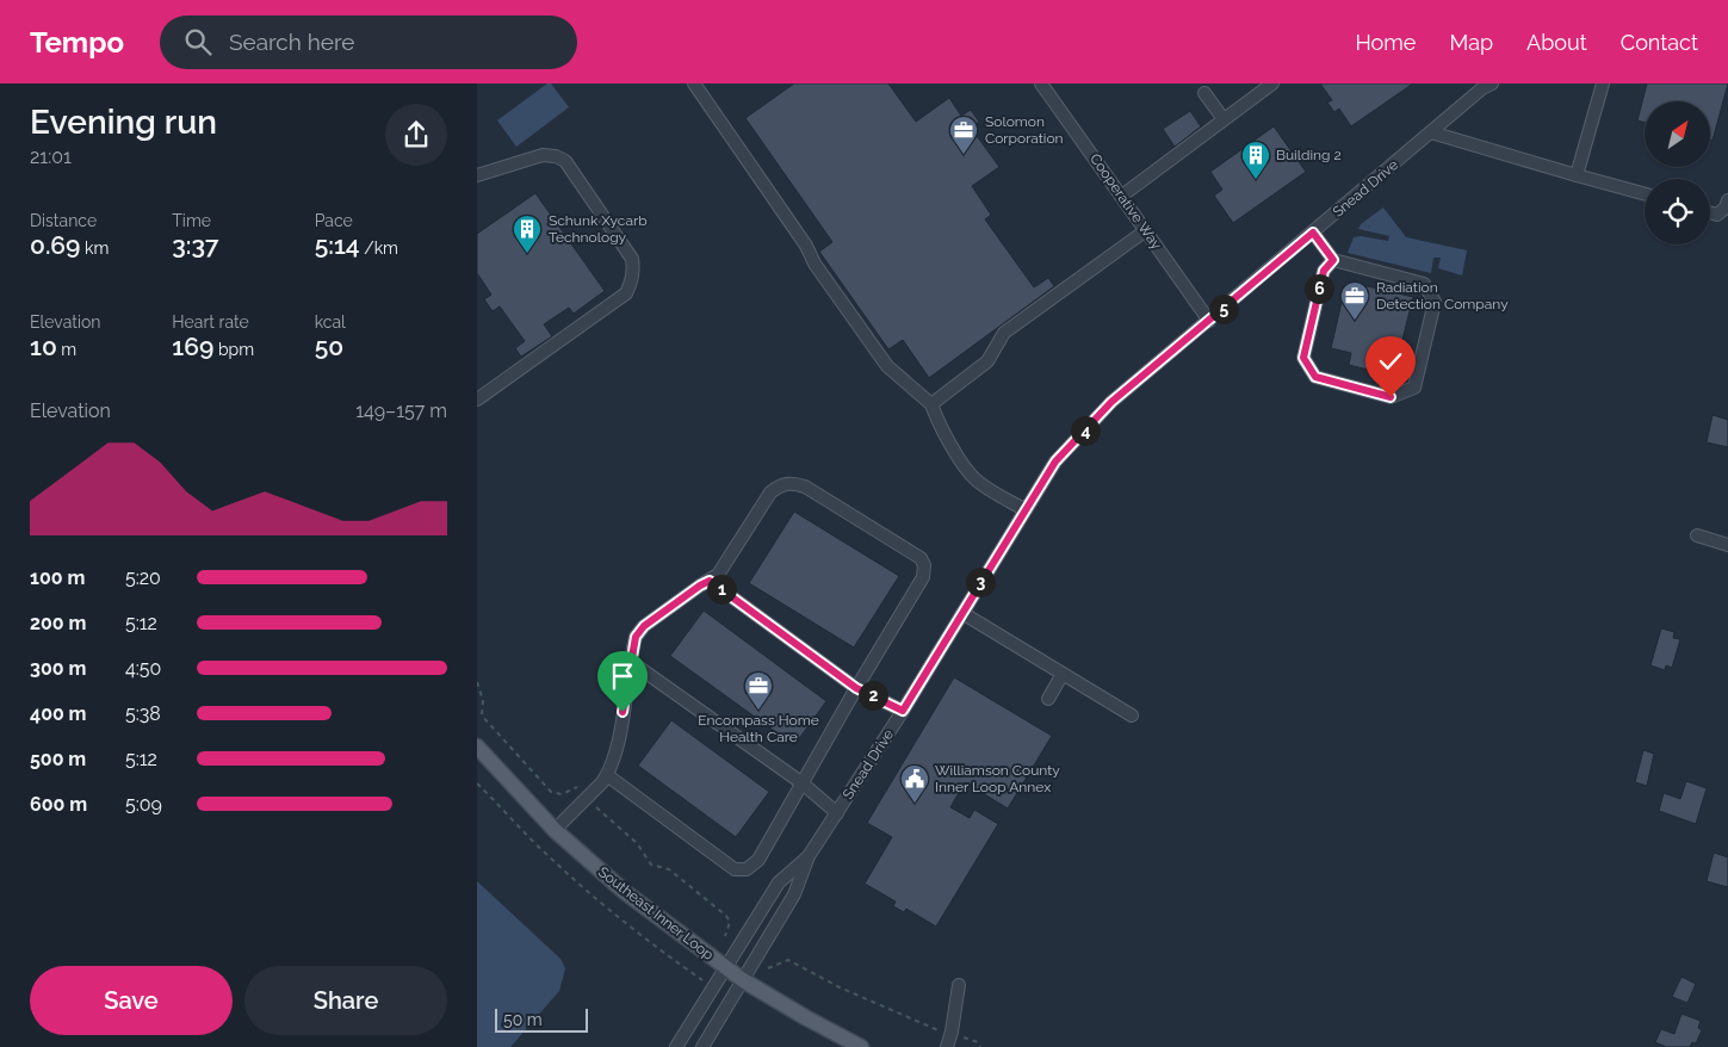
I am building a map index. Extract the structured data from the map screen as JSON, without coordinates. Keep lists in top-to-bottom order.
{
  "streets": {
    "main road": ["Southeast Inner Loop"],
    "street": ["Snead Drive", "Cooperative Way"]
  },
  "crossings": [
    ["Snead Drive", "Cooperative Way"],
    ["Snead Drive", "Southeast Inner Loop"]
  ],
  "places": {
    "office": ["Solomon Corporation", "Radiation Detection Company", "Encompass Home Health Care"],
    "building": ["Building 2", "Schunk Xycarb Technology"],
    "public building": ["Williamson County Inner Loop Annex"]
  },
  "scale_bar": "50 m",
  "north": "top right",
  "page": {
    "header": "Tempo",
    "search": "Search here",
    "nav": [
      "Home",
      "Map",
      "About",
      "Contact"
    ],
    "heading": ["Evening run", "21:01"],
    "stats": [
      ["Distance", "0.69 km"],
      ["Time", "3:37"],
      ["Pace", "5:14 /km"],
      ["Elevation", "10 m"],
      ["Heart rate", "169 bpm"],
      ["kcal", "50"]
    ],
    "pins": [
      "6",
      "5",
      "4",
      "3",
      "1",
      "2"
    ],
    "chart": ["Elevation", "149–157 m"],
    "list": [
      {
        "name": "100 m",
        "note": "5:20"
      },
      {
        "name": "200 m",
        "note": "5:12"
      },
      {
        "name": "300 m",
        "note": "4:50"
      },
      {
        "name": "400 m",
        "note": "5:38"
      },
      {
        "name": "500 m",
        "note": "5:12"
      },
      {
        "name": "600 m",
        "note": "5:09"
      }
    ],
    "buttons": ["Save", "Share"],
    "scale": "50 m"
  }
}
